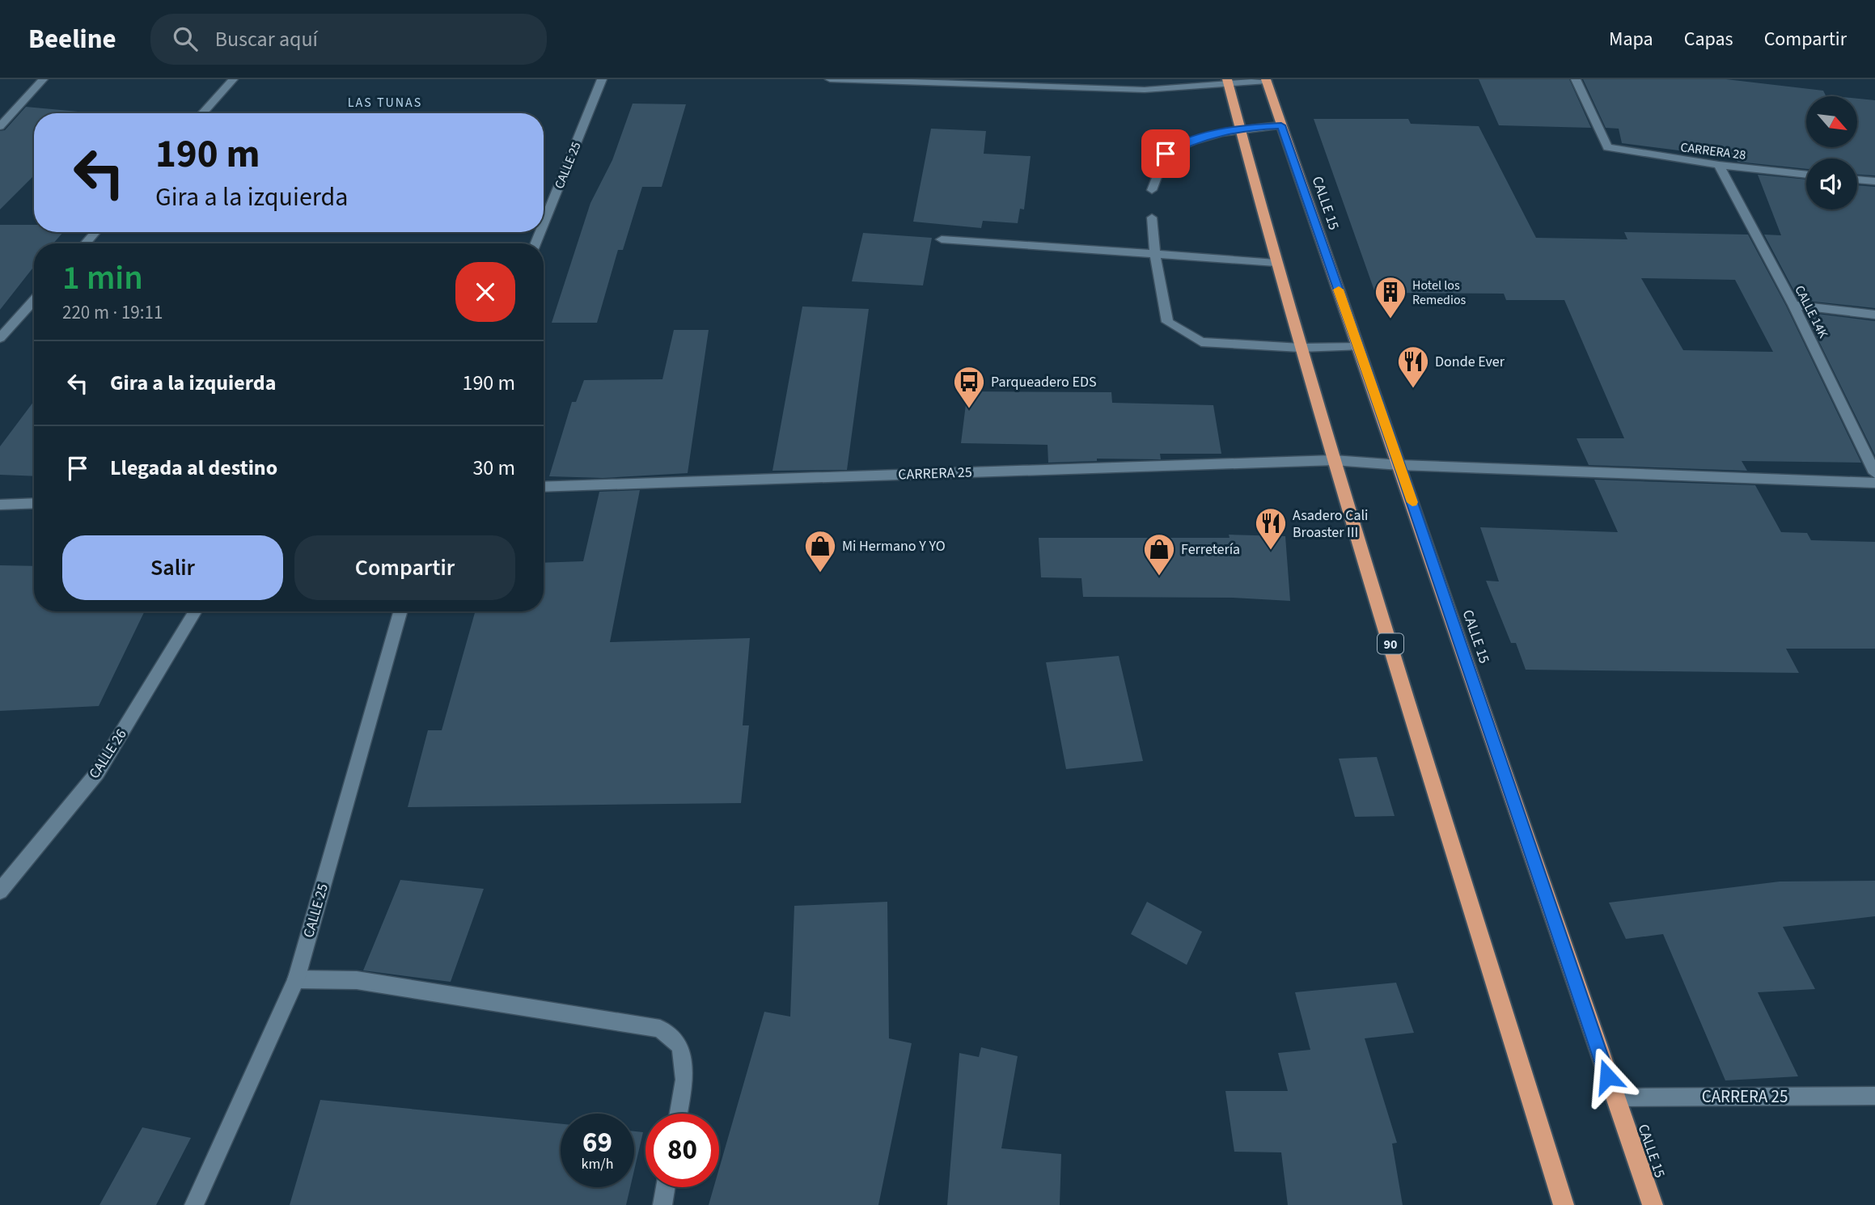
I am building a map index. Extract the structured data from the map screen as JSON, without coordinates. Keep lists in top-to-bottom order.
{
  "streets": {
    "highway": ["CALLE 15", "90"],
    "street": [
      "CARRERA 28",
      "CALLE 25",
      "CALLE 14K",
      "CARRERA 25",
      "CALLE 26"
    ]
  },
  "crossings": [
    ["CARRERA 28", "CALLE 14K"],
    ["CALLE 15", "CARRERA 25"],
    ["CARRERA 25", "90"]
  ],
  "districts": ["LAS TUNAS"],
  "places": {
    "building": ["Hotel los Remedios"],
    "restaurant": ["Donde Ever", "Asadero Cali Broaster III"],
    "bus stop": ["Parqueadero EDS"],
    "shop": ["Mi Hermano Y YO", "Ferretería"]
  },
  "north": "bottom right",
  "page": {
    "header": "Beeline",
    "search": "Buscar aquí",
    "nav": ["Mapa", "Capas", "Compartir"],
    "turn": ["190 m", "Gira a la izquierda"],
    "heading": ["1 min", "220 m · 19:11"],
    "list": [
      {
        "name": "Gira a la izquierda",
        "value": "190 m"
      },
      {
        "name": "Llegada al destino",
        "value": "30 m"
      }
    ],
    "buttons": ["Salir", "Compartir"],
    "speed": "69 km/h",
    "limit": "80"
  }
}
